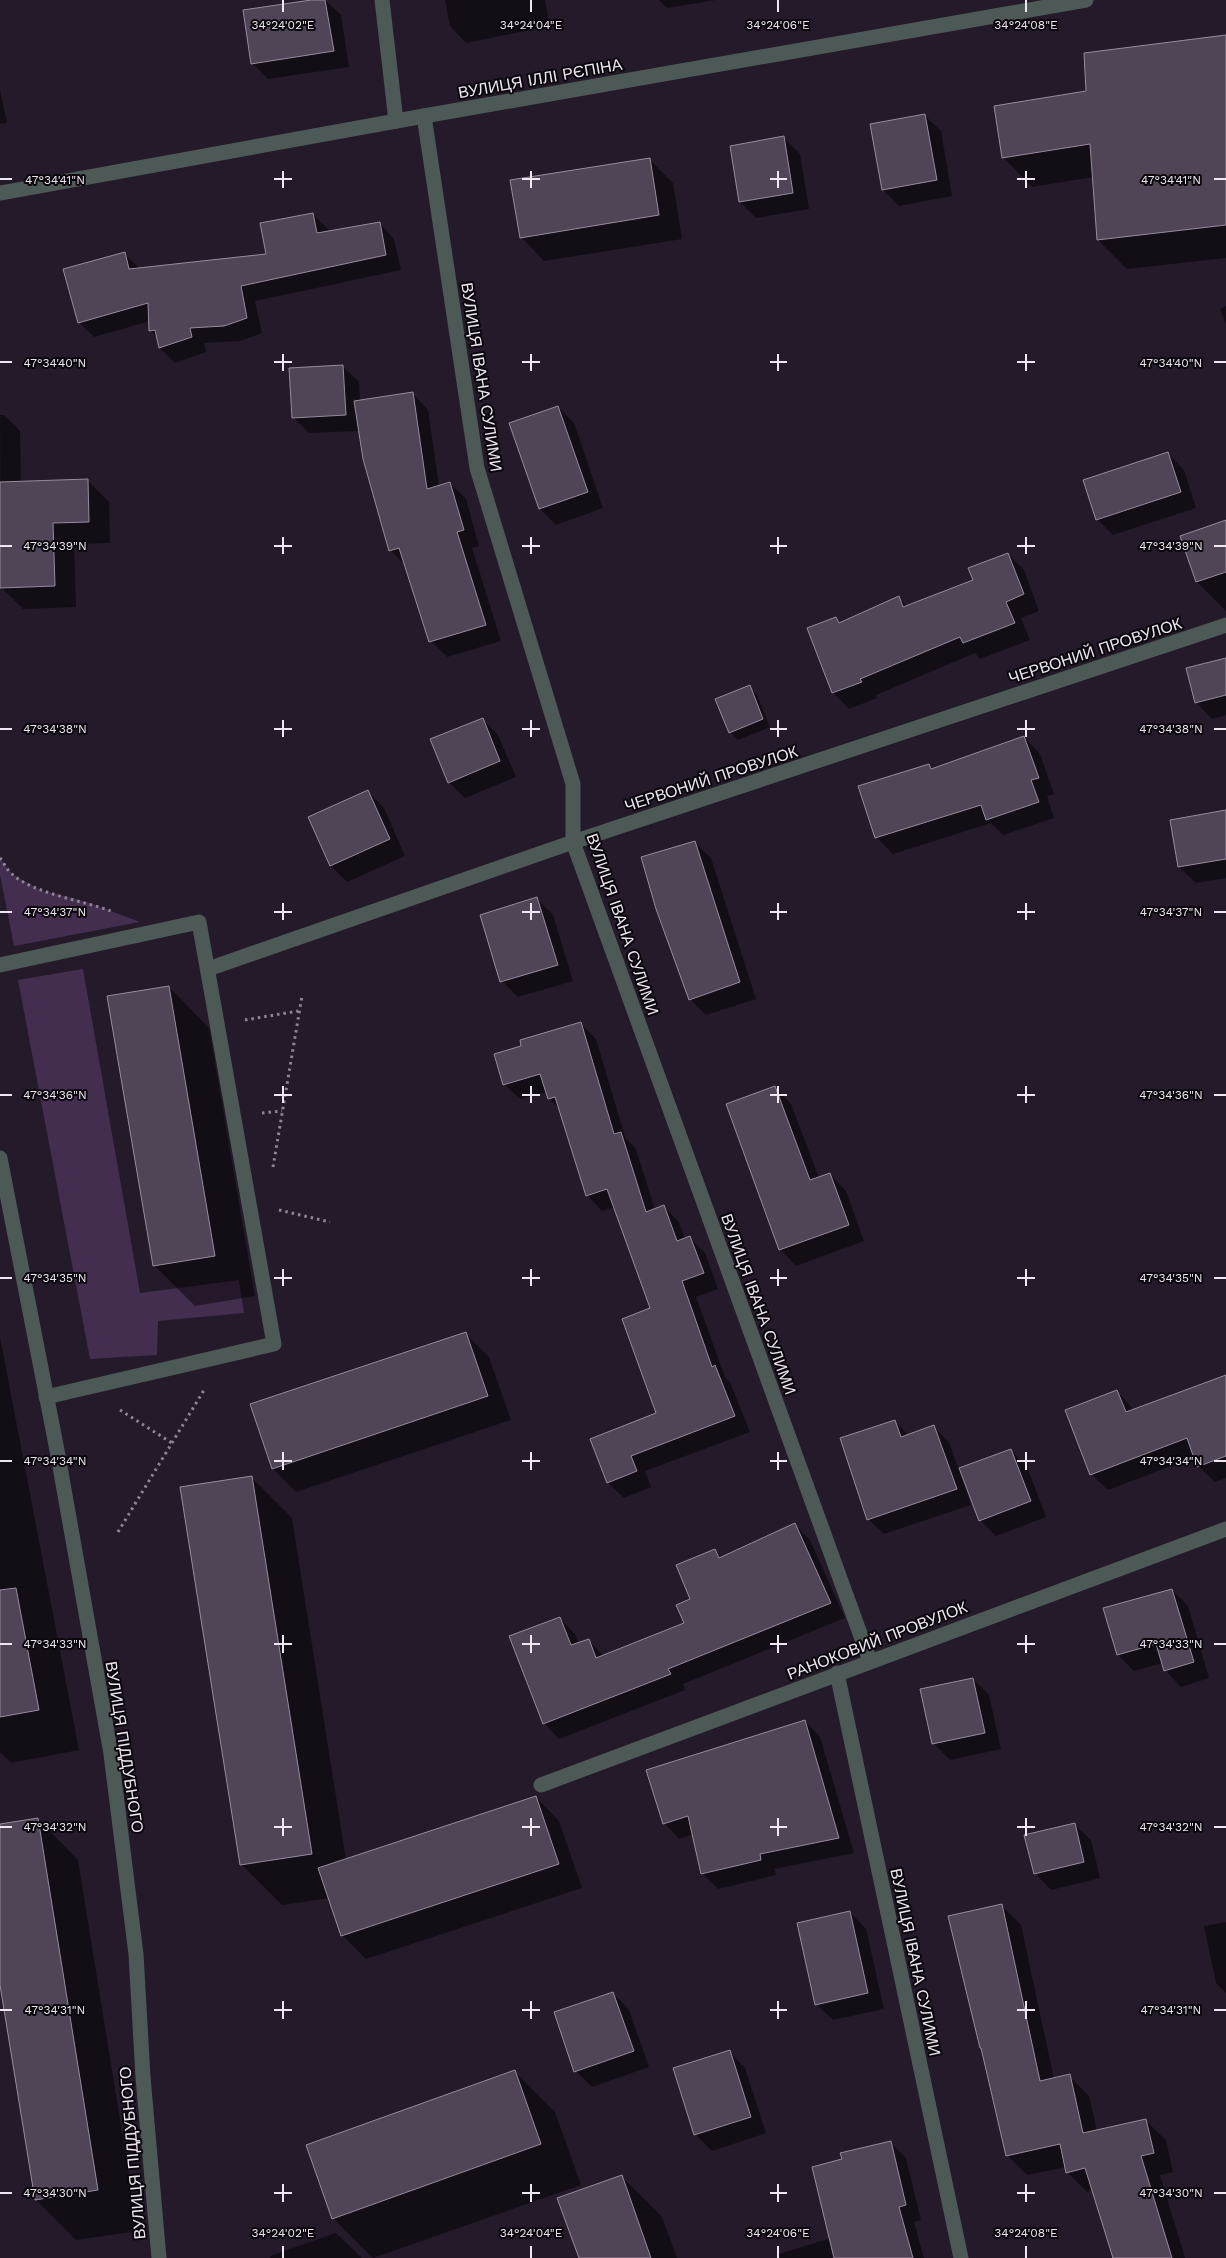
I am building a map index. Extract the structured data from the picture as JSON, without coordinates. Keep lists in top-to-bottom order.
{
  "streets": {
    "street": [
      "ВУЛИЦЯ ІЛЛІ РЄПІНА",
      "ВУЛИЦЯ ІВАНА СУЛИМИ",
      "ЧЕРВОНИЙ ПРОВУЛОК",
      "РАНОКОВИЙ ПРОВУЛОК",
      "ВУЛИЦЯ ПІДДУБНОГО"
    ]
  },
  "crossings": [
    ["ВУЛИЦЯ ІЛЛІ РЄПІНА", "ВУЛИЦЯ ІВАНА СУЛИМИ"],
    ["ВУЛИЦЯ ІВАНА СУЛИМИ", "ЧЕРВОНИЙ ПРОВУЛОК"],
    ["ВУЛИЦЯ ІВАНА СУЛИМИ", "РАНОКОВИЙ ПРОВУЛОК"]
  ],
  "coordinates": [
    "34°24'02\"E",
    "34°24'04\"E",
    "34°24'06\"E",
    "34°24'08\"E",
    "47°34'41\"N",
    "47°34'40\"N",
    "47°34'39\"N",
    "47°34'38\"N",
    "47°34'37\"N",
    "47°34'36\"N",
    "47°34'35\"N",
    "47°34'34\"N",
    "47°34'33\"N",
    "47°34'32\"N",
    "47°34'31\"N",
    "47°34'30\"N"
  ]
}
